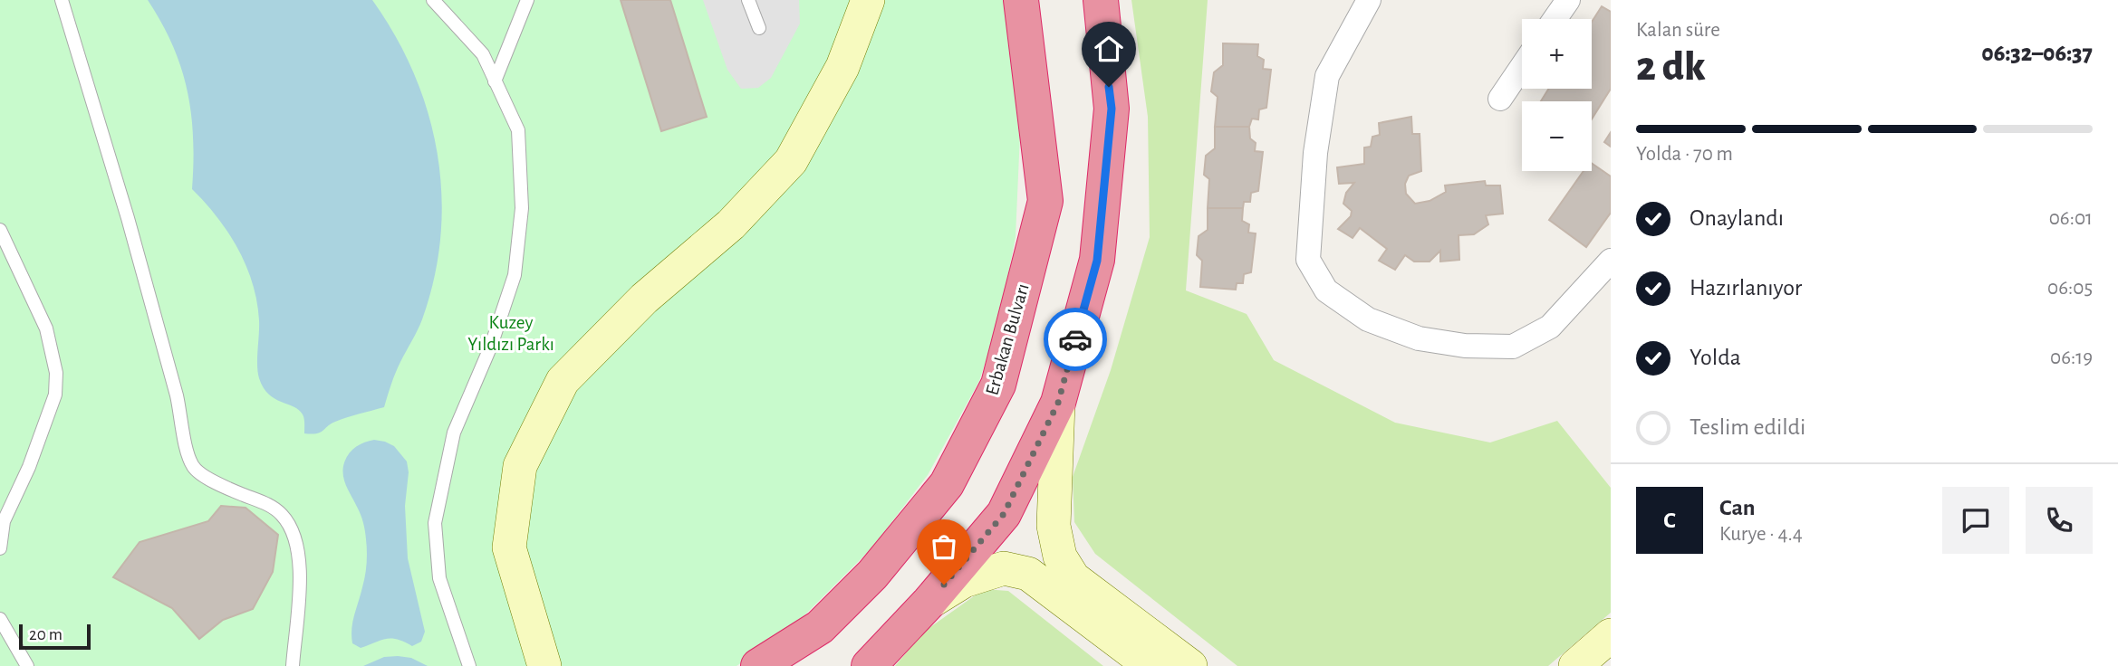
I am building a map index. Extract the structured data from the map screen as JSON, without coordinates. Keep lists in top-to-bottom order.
{
  "streets": {
    "highway": ["Erbakan Bulvarı"]
  },
  "parks": ["Kuzey Yıldızı Parkı"],
  "scale_bar": "20 m",
  "page": {
    "heading": ["2 dk", "Kalan süre", "06:32–06:37"],
    "panel": ["Can", "Kurye · 4.4"],
    "map_buttons": ["+", "−"],
    "bar": "Yolda · 70 m",
    "list": [
      ["Onaylandı", "06:01"],
      ["Hazırlanıyor", "06:05"],
      ["Yolda", "06:19"],
      "Teslim edildi"
    ],
    "round": "C",
    "scale": "20 m"
  }
}
